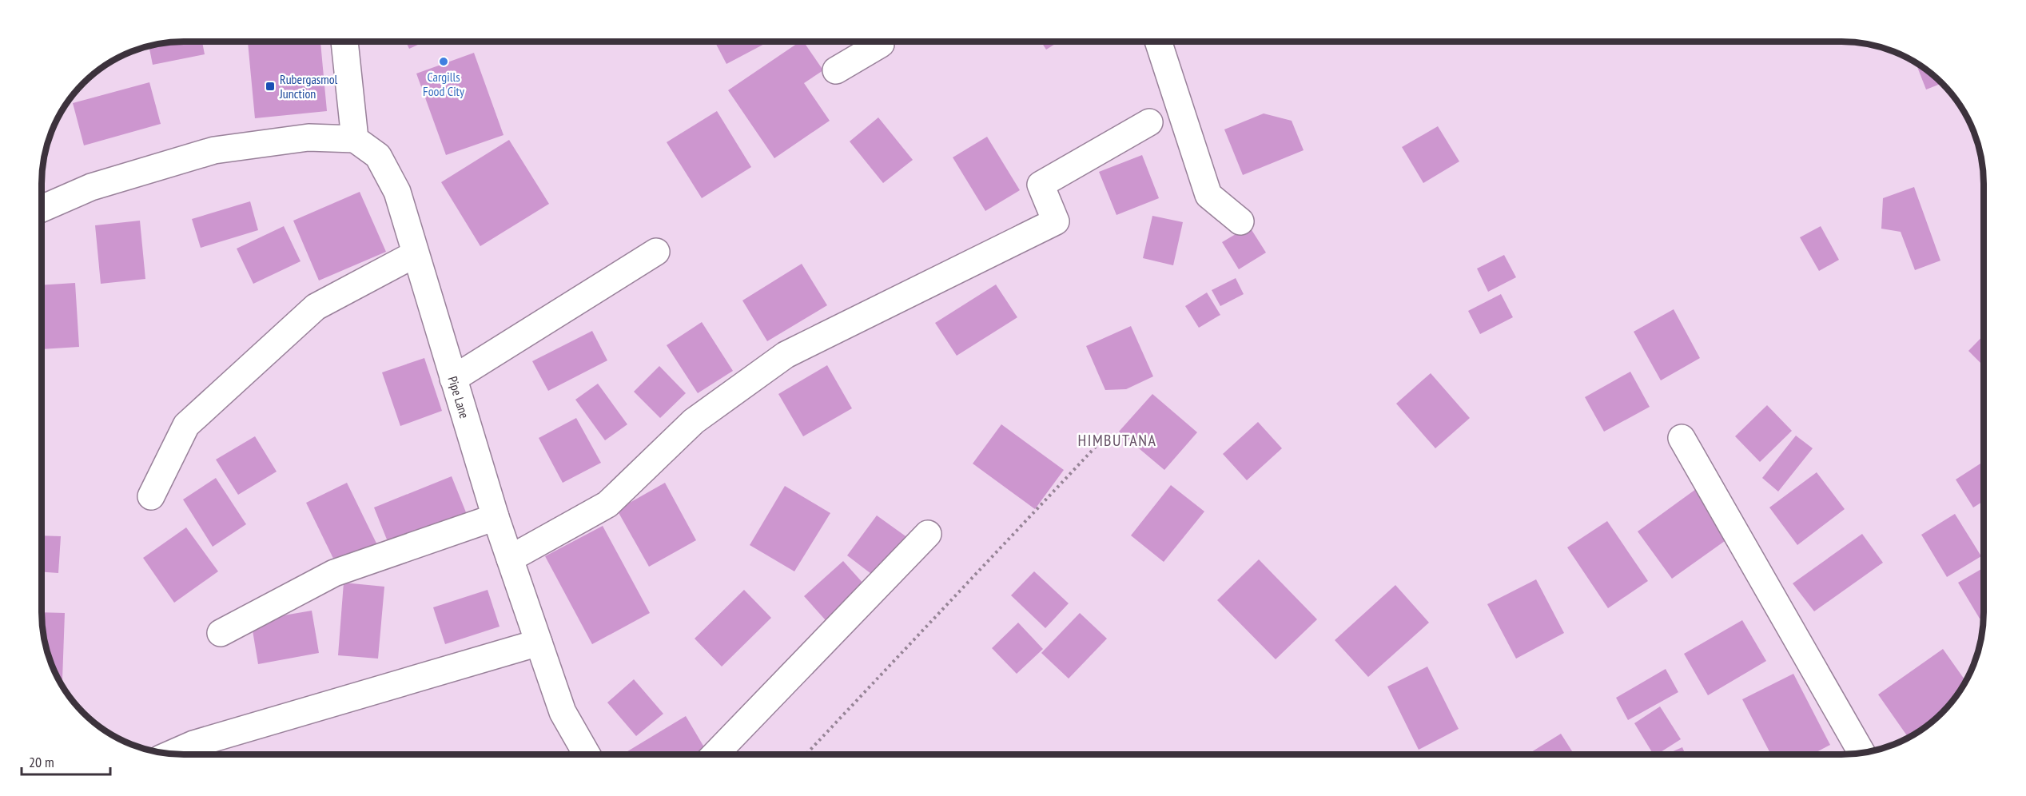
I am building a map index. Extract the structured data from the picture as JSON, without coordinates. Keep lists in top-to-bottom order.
{
  "streets": {
    "street": ["Pipe Lane"]
  },
  "districts": ["HIMBUTANA"],
  "places": {
    "other": ["Cargills Food City"],
    "transit": ["Rubergasmol Junction"]
  },
  "scale_bar": "20 m"
}
